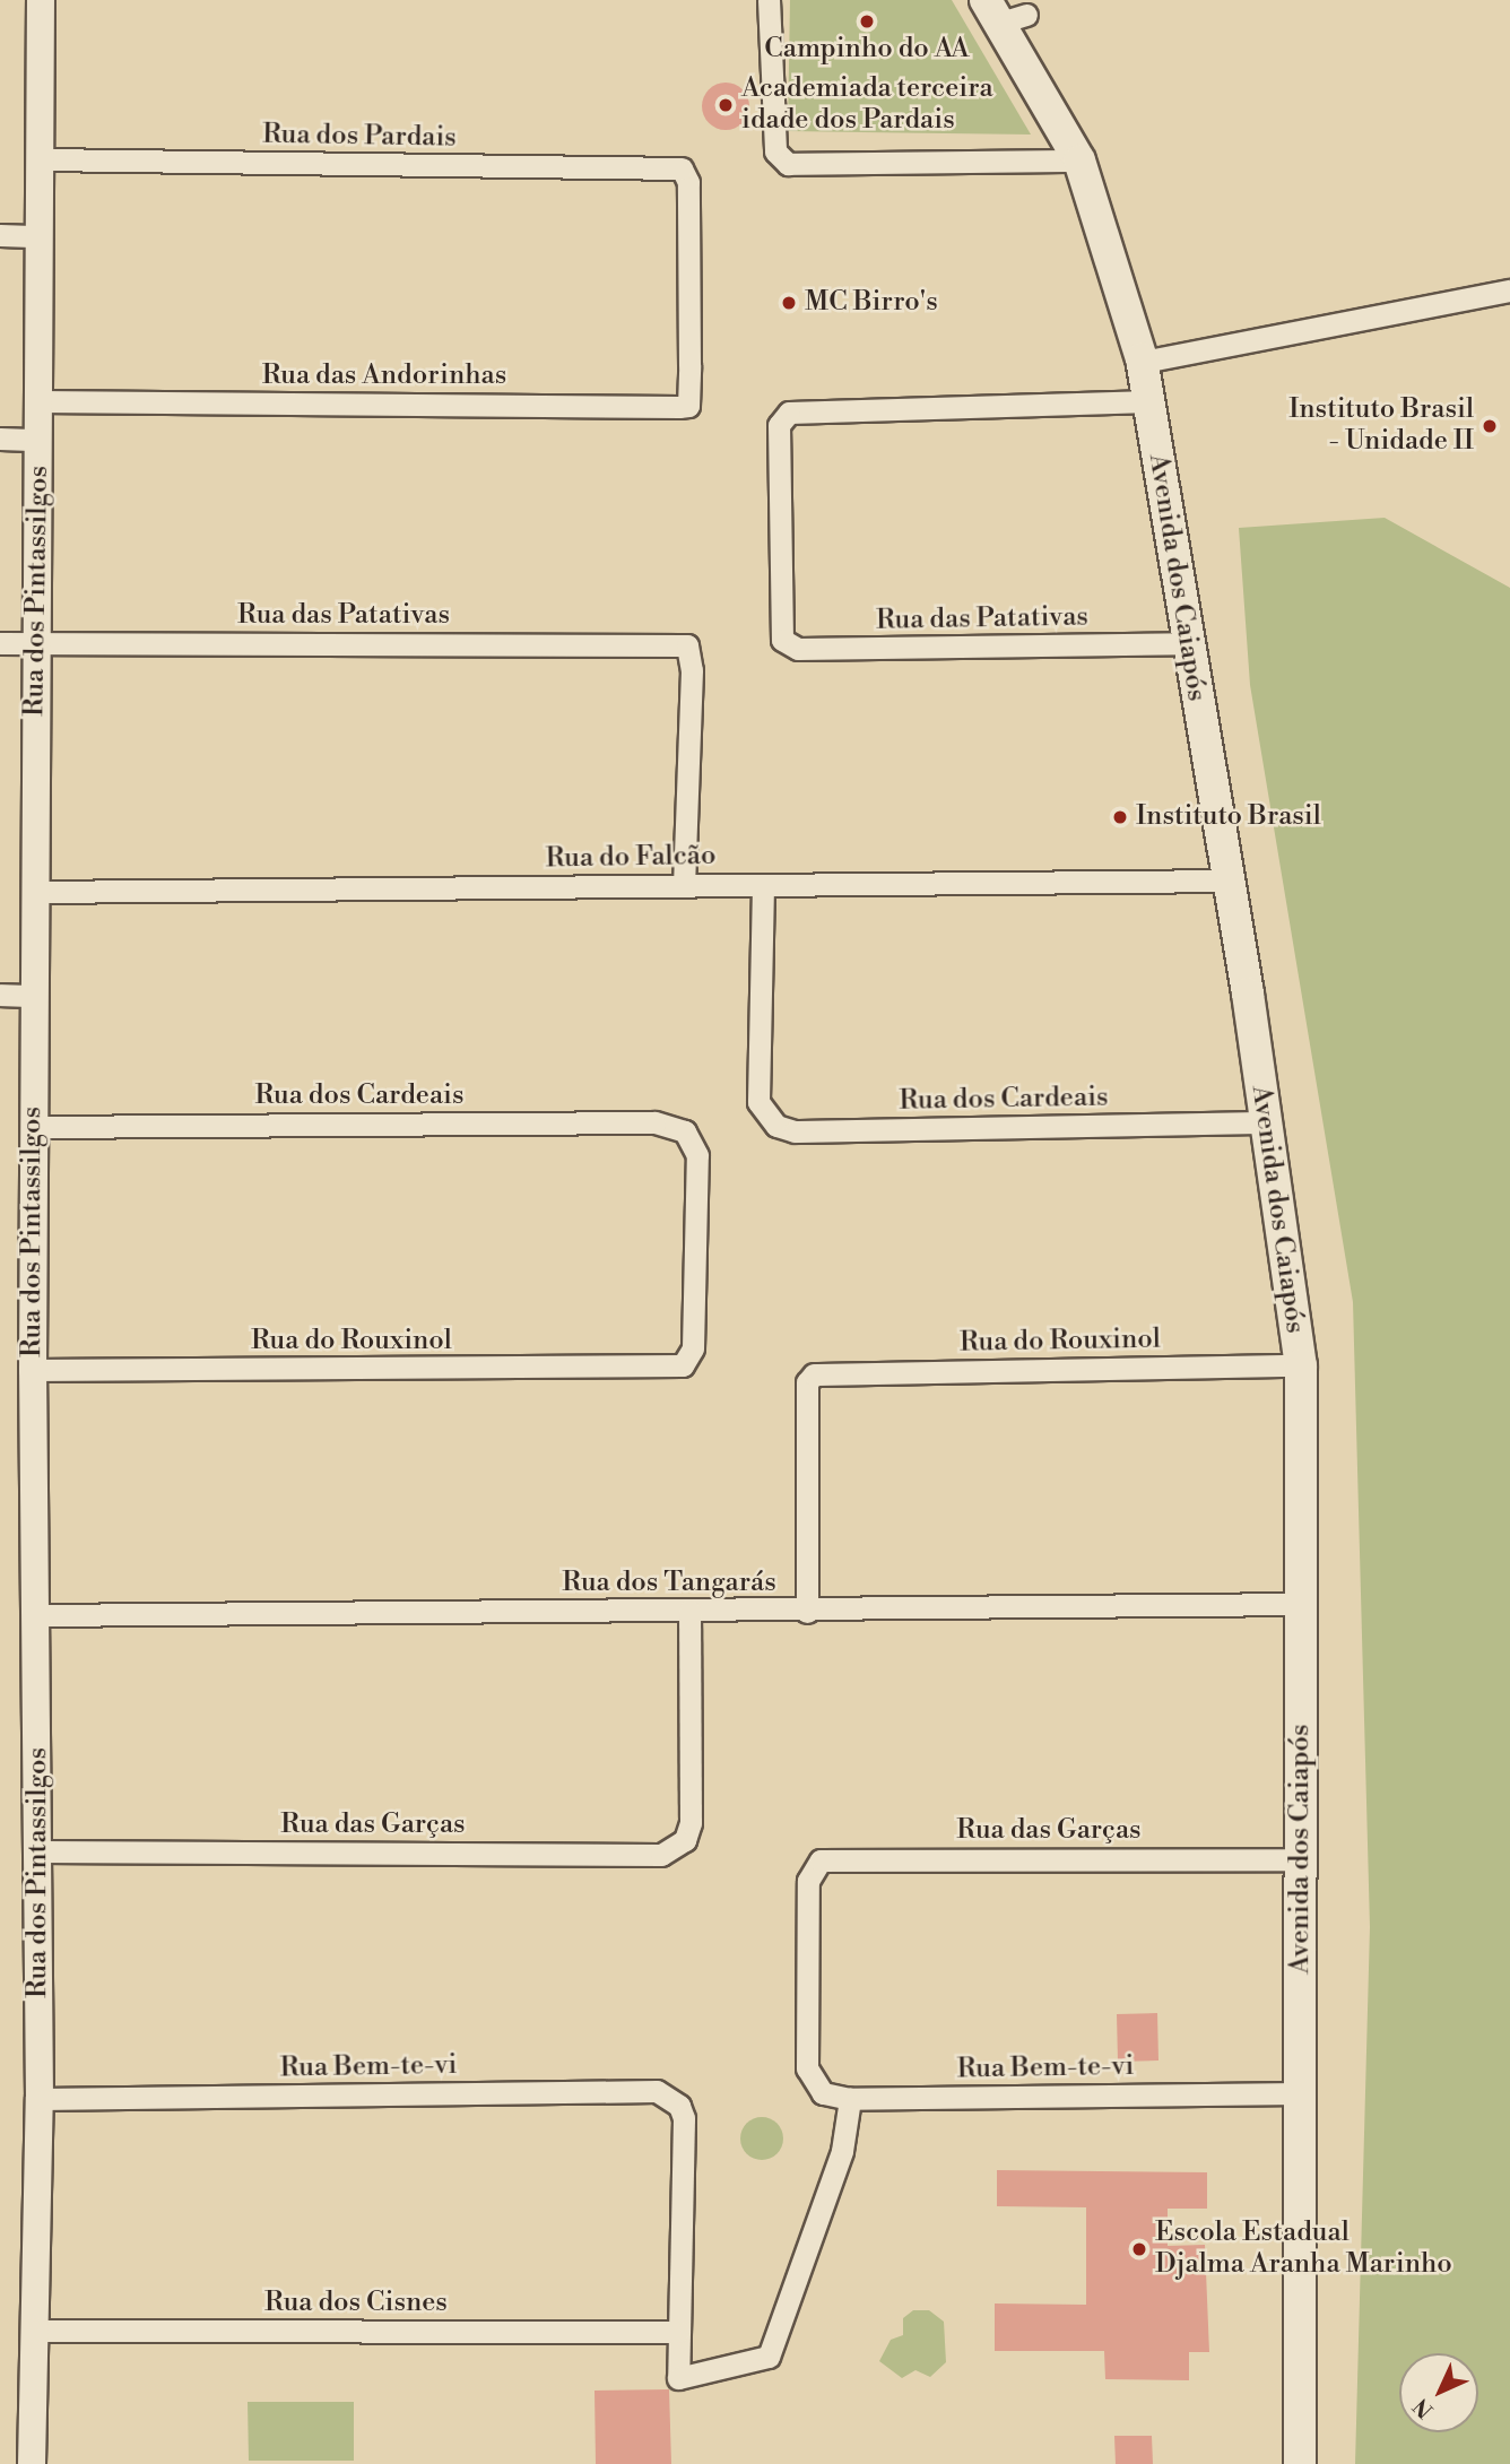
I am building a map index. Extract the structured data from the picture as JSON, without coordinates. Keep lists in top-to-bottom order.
{
  "streets": {
    "main road": ["Avenida dos Caiapós"],
    "street": [
      "Rua dos Pardais",
      "Rua das Andorinhas",
      "Rua dos Pintassilgos",
      "Rua das Patativas",
      "Rua do Falcão",
      "Rua dos Cardeais",
      "Rua do Rouxinol",
      "Rua dos Tangarás",
      "Rua das Garças",
      "Rua Bem-te-vi",
      "Rua dos Cisnes"
    ]
  },
  "crossings": [
    ["Rua dos Pardais", "Rua das Andorinhas"],
    ["Rua dos Pardais", "Rua dos Pintassilgos"],
    ["Rua das Andorinhas", "Rua dos Pintassilgos"],
    ["Avenida dos Caiapós", "Rua das Patativas"],
    ["Avenida dos Caiapós", "Rua do Falcão"],
    ["Avenida dos Caiapós", "Rua dos Cardeais"],
    ["Avenida dos Caiapós", "Rua do Rouxinol"],
    ["Avenida dos Caiapós", "Rua dos Tangarás"],
    ["Avenida dos Caiapós", "Rua das Garças"],
    ["Avenida dos Caiapós", "Rua Bem-te-vi"],
    ["Rua dos Pintassilgos", "Rua das Patativas"],
    ["Rua dos Pintassilgos", "Rua do Falcão"],
    ["Rua dos Pintassilgos", "Rua dos Cardeais"],
    ["Rua dos Pintassilgos", "Rua do Rouxinol"],
    ["Rua dos Pintassilgos", "Rua dos Tangarás"],
    ["Rua dos Pintassilgos", "Rua das Garças"],
    ["Rua dos Pintassilgos", "Rua Bem-te-vi"],
    ["Rua dos Pintassilgos", "Rua dos Cisnes"],
    ["Rua das Patativas", "Rua do Falcão"],
    ["Rua do Falcão", "Rua dos Cardeais"],
    ["Rua dos Cardeais", "Rua do Rouxinol"],
    ["Rua do Rouxinol", "Rua dos Tangarás"],
    ["Rua dos Tangarás", "Rua das Garças"],
    ["Rua das Garças", "Rua Bem-te-vi"],
    ["Rua Bem-te-vi", "Rua dos Cisnes"]
  ],
  "places": [
    "Campinho do AA",
    "Academiada terceira idade dos Pardais",
    "MC Birro's",
    "Instituto Brasil - Unidade II",
    "Instituto Brasil",
    "Escola Estadual Djalma Aranha Marinho"
  ],
  "north": "bottom left"
}
